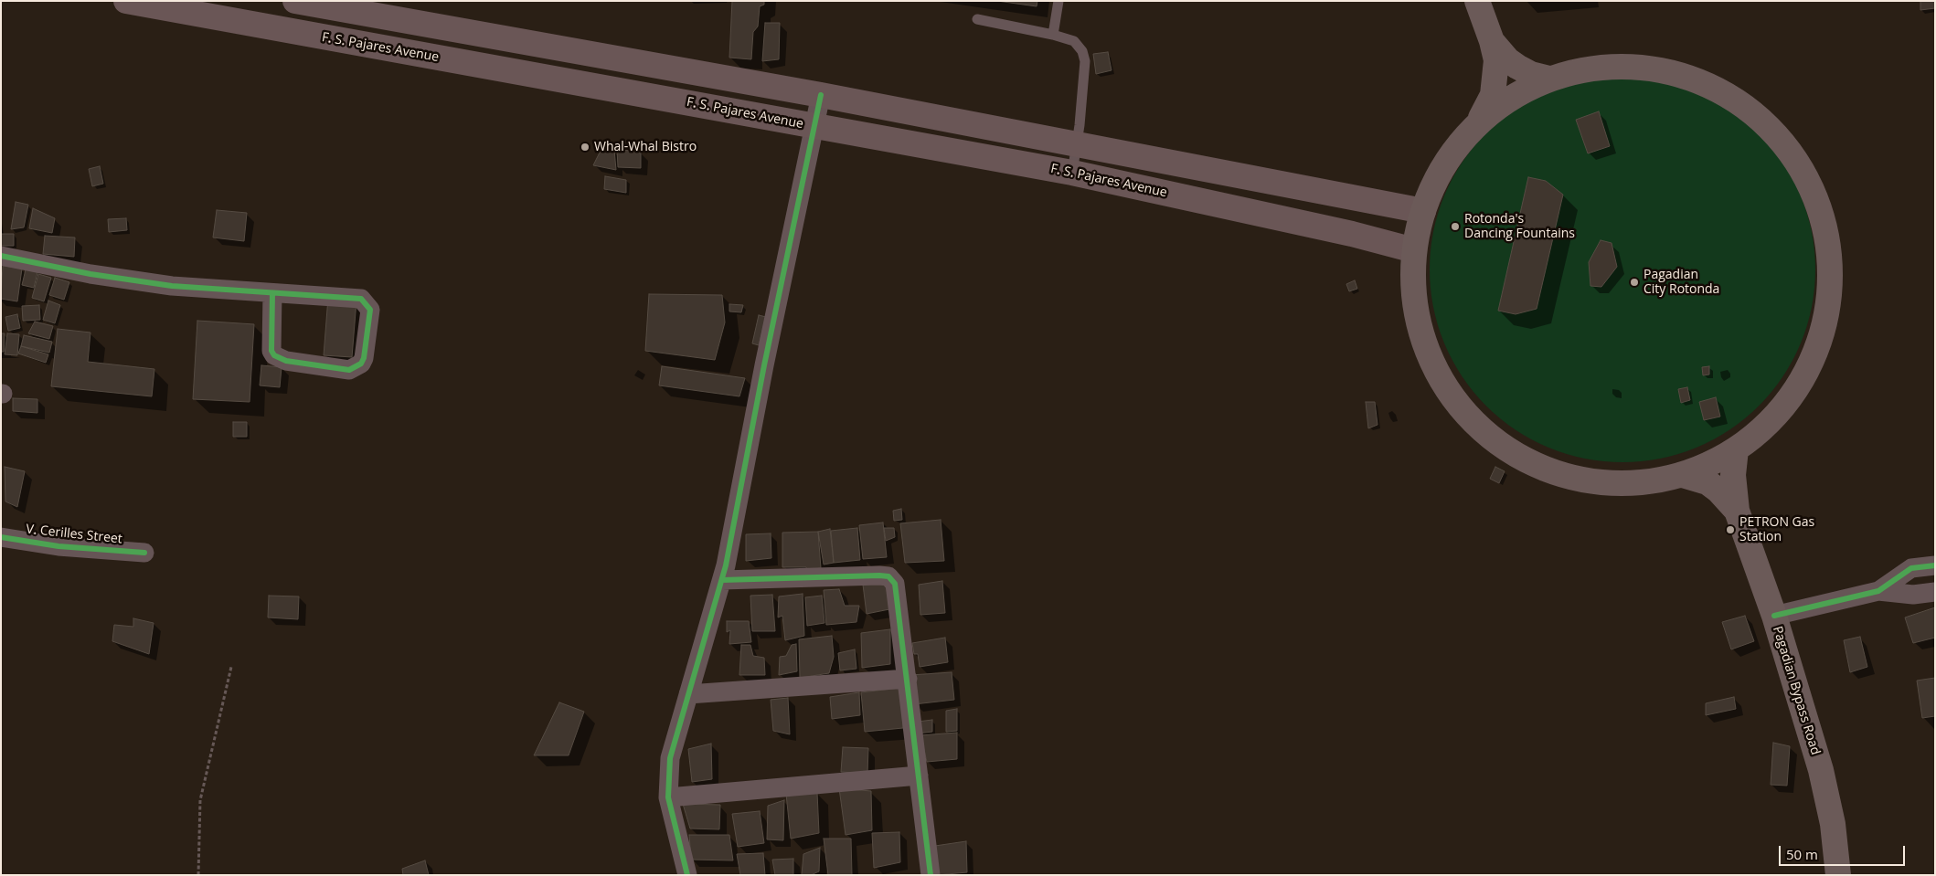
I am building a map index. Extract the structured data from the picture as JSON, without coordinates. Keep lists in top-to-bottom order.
{
  "streets": {
    "highway": ["Pagadian Bypass Road"],
    "main road": ["F. S. Pajares Avenue"],
    "street": ["V. Cerilles Street"]
  },
  "places": [
    "Whal-Whal Bistro",
    "Rotonda's Dancing Fountains",
    "Pagadian City Rotonda",
    "PETRON Gas Station"
  ],
  "scale_bar": "50 m"
}
